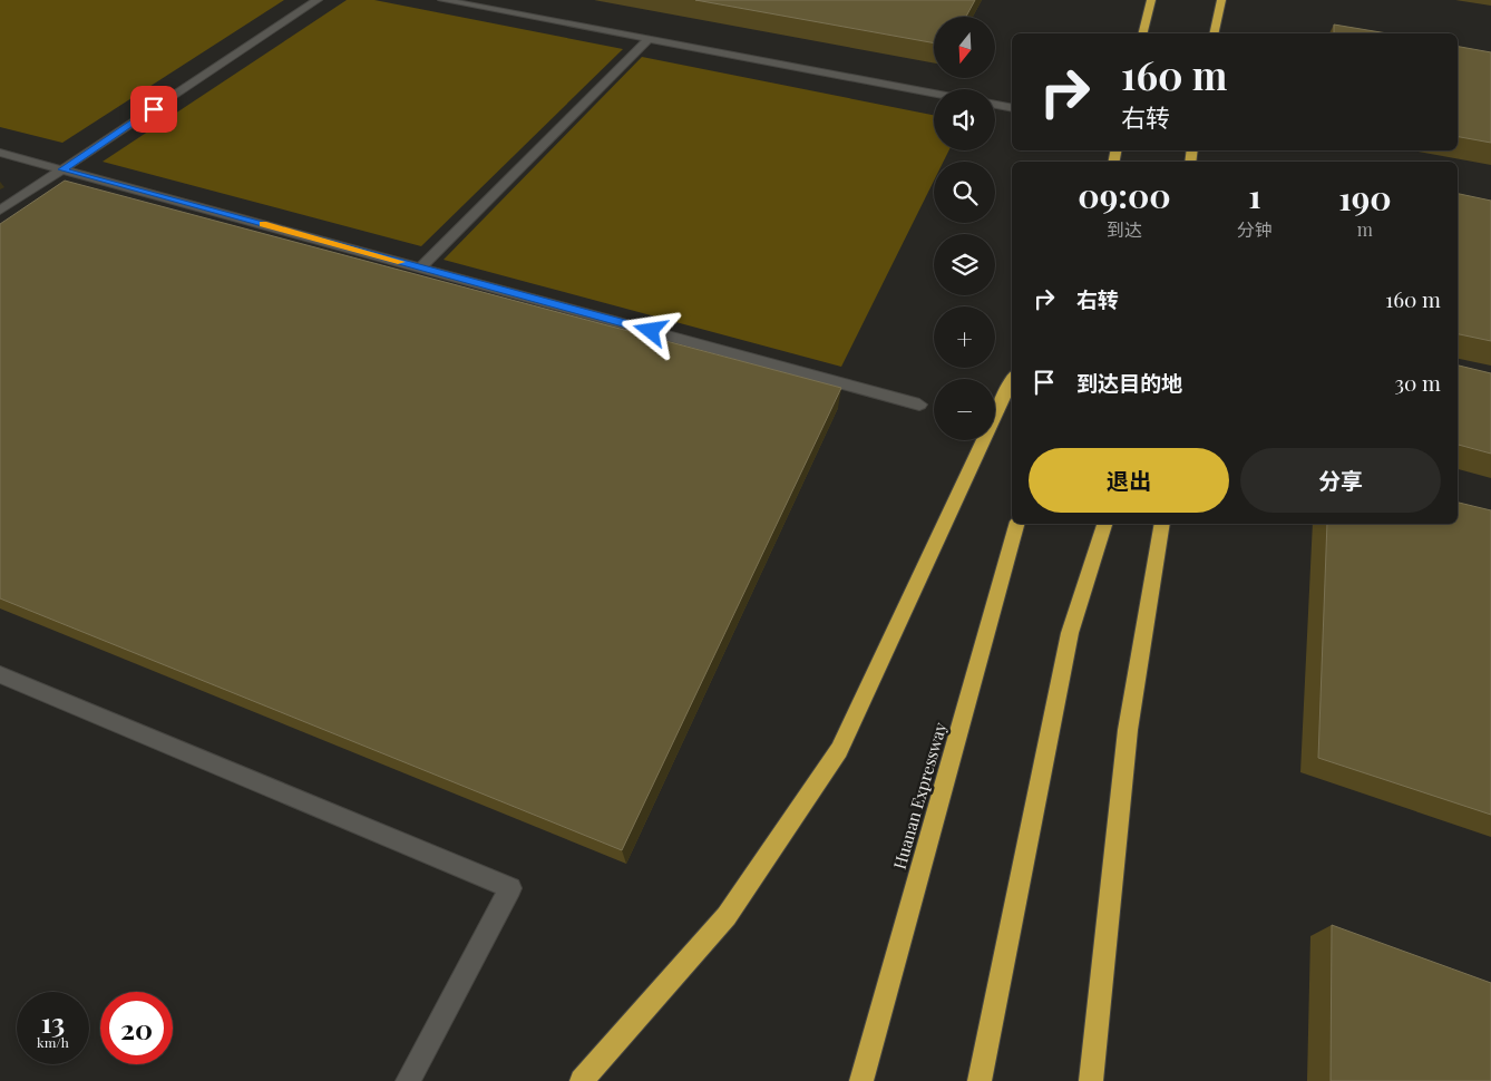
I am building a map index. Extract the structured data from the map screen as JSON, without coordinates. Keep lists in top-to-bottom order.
{
  "streets": {
    "highway": ["Huanan Expressway"]
  },
  "north": "bottom",
  "page": {
    "map_buttons": ["+", "−"],
    "turn": ["160 m", "右转"],
    "eta": [
      "09:00",
      "到达",
      "1",
      "分钟",
      "190",
      "m"
    ],
    "list": [
      {
        "name": "右转",
        "value": "160 m"
      },
      {
        "name": "到达目的地",
        "value": "30 m"
      }
    ],
    "buttons": ["退出", "分享"],
    "speed": "13 km/h",
    "limit": "20"
  }
}
